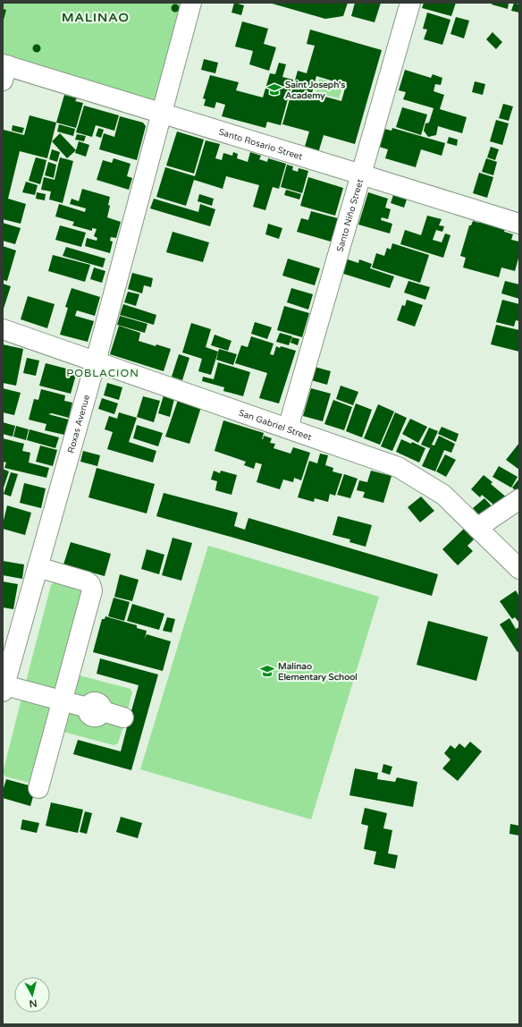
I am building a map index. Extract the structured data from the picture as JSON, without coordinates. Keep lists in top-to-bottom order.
{
  "streets": {
    "main road": [
      "Santo Rosario Street",
      "Santo Niño Street",
      "Roxas Avenue",
      "San Gabriel Street"
    ]
  },
  "crossings": [
    ["Santo Rosario Street", "Santo Niño Street"],
    ["Santo Rosario Street", "Roxas Avenue"],
    ["Santo Niño Street", "San Gabriel Street"],
    ["Roxas Avenue", "San Gabriel Street"]
  ],
  "districts": ["MALINAO", "POBLACION"],
  "places": {
    "school or university": ["Saint Joseph's Academy", "Malinao Elementary School"]
  },
  "north": "bottom"
}
